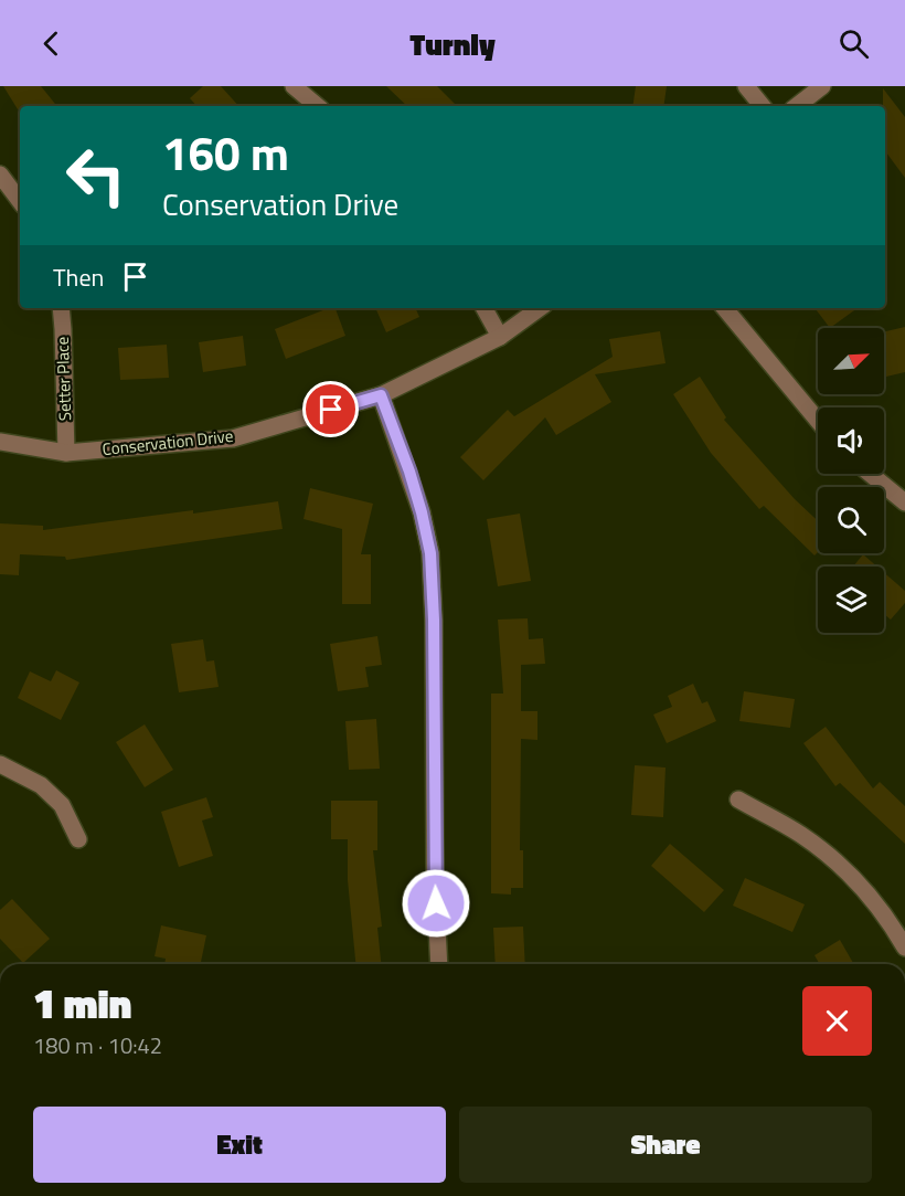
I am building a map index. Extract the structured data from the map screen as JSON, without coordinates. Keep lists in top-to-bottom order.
{
  "streets": {
    "street": ["Setter Place", "Conservation Drive"]
  },
  "crossings": [
    ["Setter Place", "Conservation Drive"]
  ],
  "north": "top right",
  "page": {
    "header": "Turnly",
    "turn": ["160 m", "Conservation Drive"],
    "then": "Then",
    "heading": ["1 min", "180 m · 10:42"],
    "buttons": ["Exit", "Share"]
  }
}
